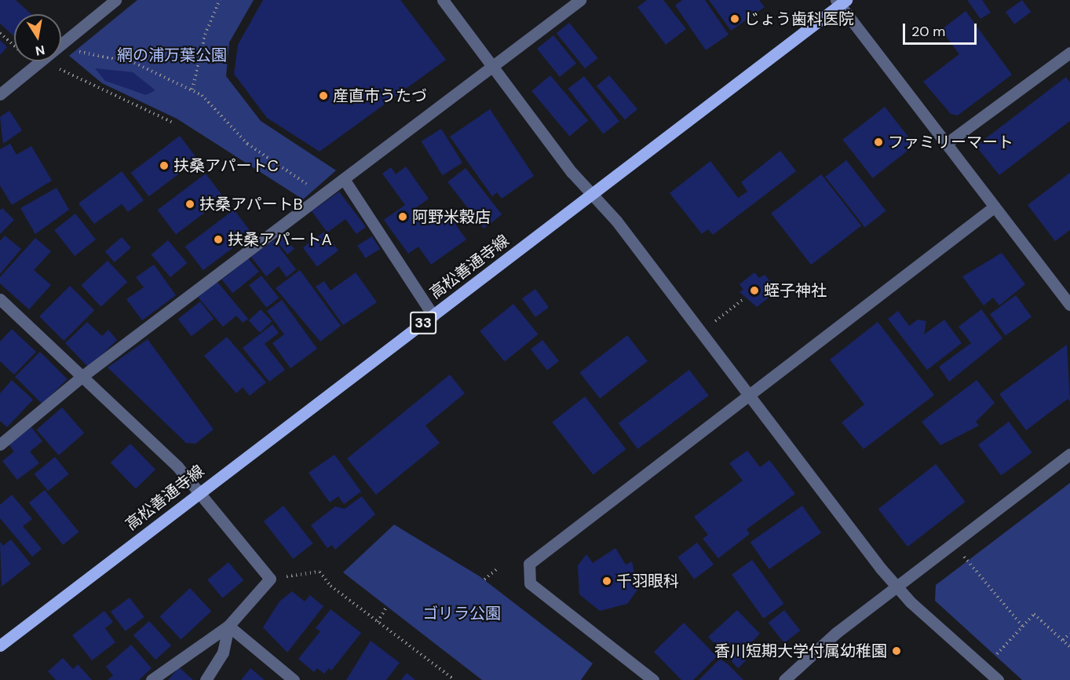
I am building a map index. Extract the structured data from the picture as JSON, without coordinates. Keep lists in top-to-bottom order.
{
  "streets": {
    "main road": ["高松善通寺線", "33"]
  },
  "parks": ["網の浦万葉公園", "ゴリラ公園"],
  "places": [
    "じょう歯科医院",
    "産直市うたづ",
    "ファミリーマート",
    "扶桑アパートC",
    "扶桑アパートB",
    "阿野米穀店",
    "扶桑アパートA",
    "蛭子神社",
    "千羽眼科",
    "香川短期大学付属幼稚園"
  ],
  "scale_bar": "20 m",
  "north": "bottom"
}
